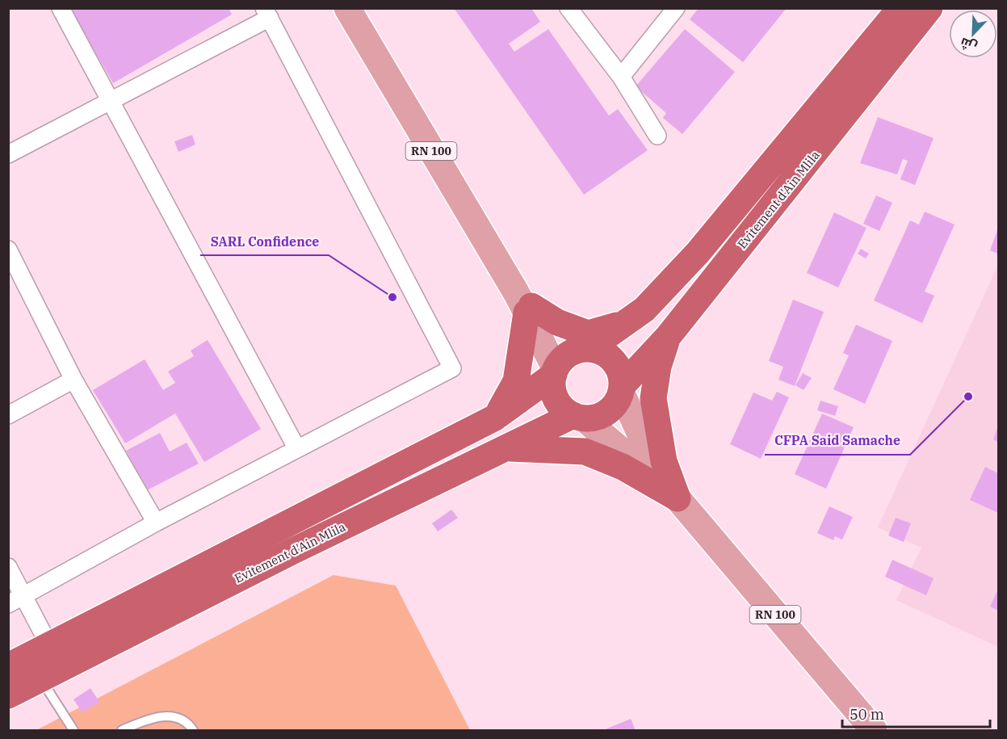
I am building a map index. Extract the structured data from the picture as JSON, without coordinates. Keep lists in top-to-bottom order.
{
  "streets": {
    "highway": ["Evitement d'Ain Mlila"],
    "main road": ["RN 100"]
  },
  "crossings": [
    ["RN 100", "Evitement d'Ain Mlila"]
  ],
  "places": ["SARL Confidence", "CFPA Said Samache"],
  "scale_bar": "50 m",
  "north": "bottom left"
}
